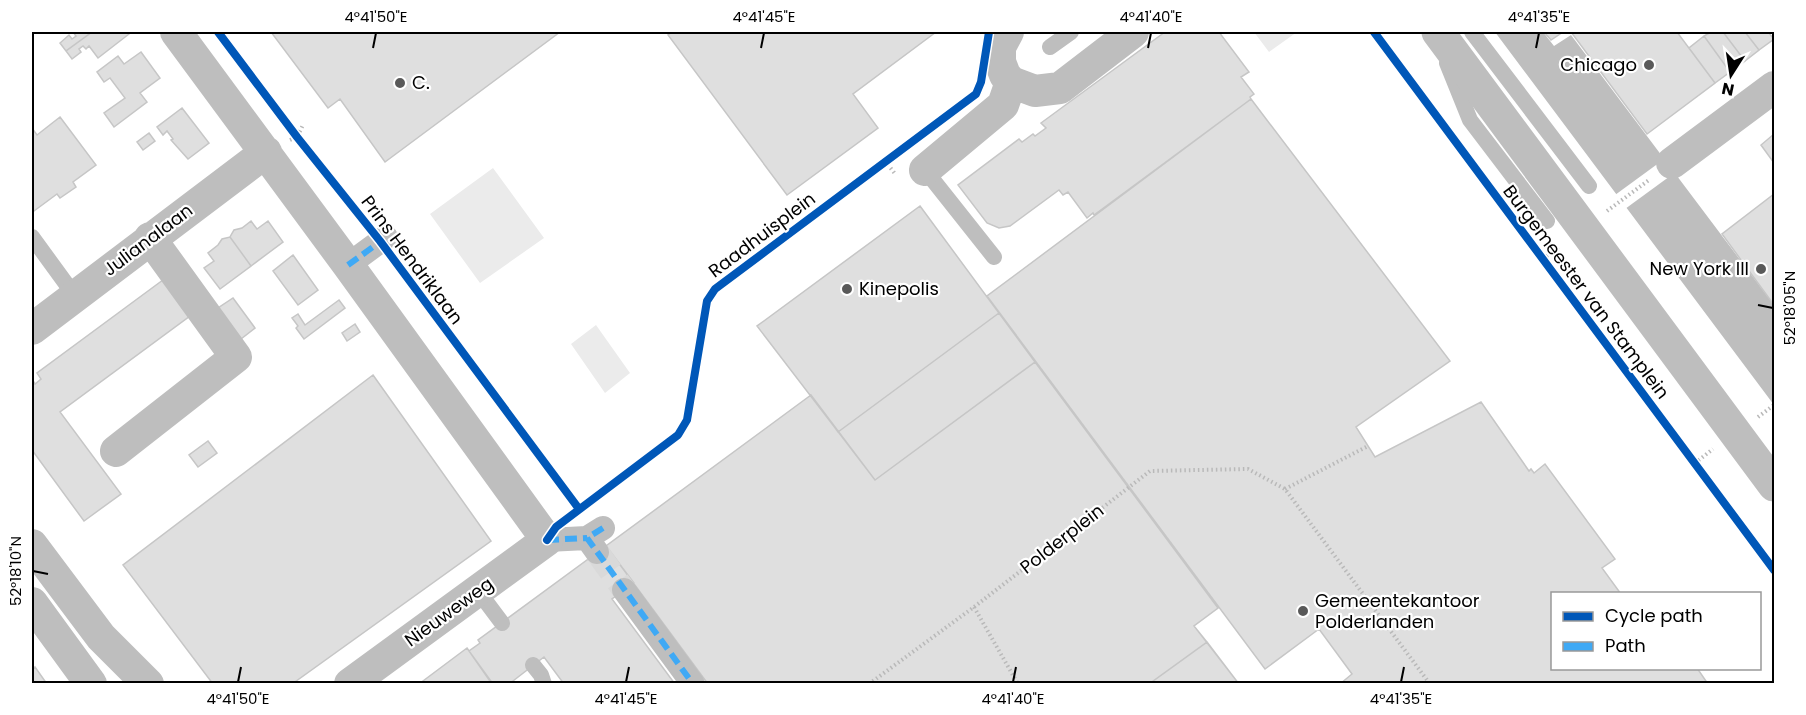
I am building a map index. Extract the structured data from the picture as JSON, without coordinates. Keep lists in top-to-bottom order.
{
  "streets": {
    "street": ["Julianalaan", "Burgemeester van Stamplein", "Nieuweweg"],
    "path": ["Polderplein"],
    "cycle path": ["Raadhuisplein", "Prins Hendriklaan"]
  },
  "places": [
    "Chicago",
    "C.",
    "New York III",
    "Kinepolis",
    "Gemeentekantoor Polderlanden"
  ],
  "legend": ["Cycle path", "Path"],
  "north": "bottom",
  "coordinates": [
    "4°41'50\"E",
    "4°41'45\"E",
    "4°41'40\"E",
    "4°41'35\"E",
    "52°18'05\"N",
    "52°18'10\"N"
  ]
}
